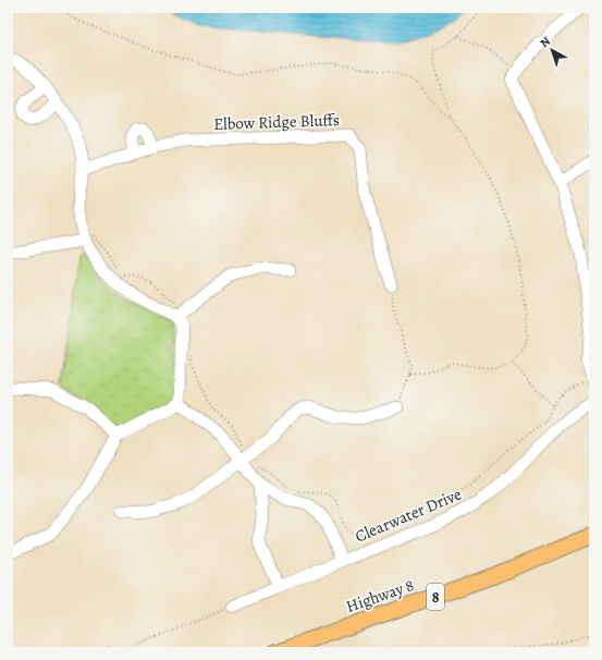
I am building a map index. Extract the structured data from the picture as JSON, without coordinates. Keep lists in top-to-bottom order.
{
  "streets": {
    "main road": ["Highway 8", "8"],
    "street": ["Elbow Ridge Bluffs", "Clearwater Drive"]
  },
  "north": "top left"
}
